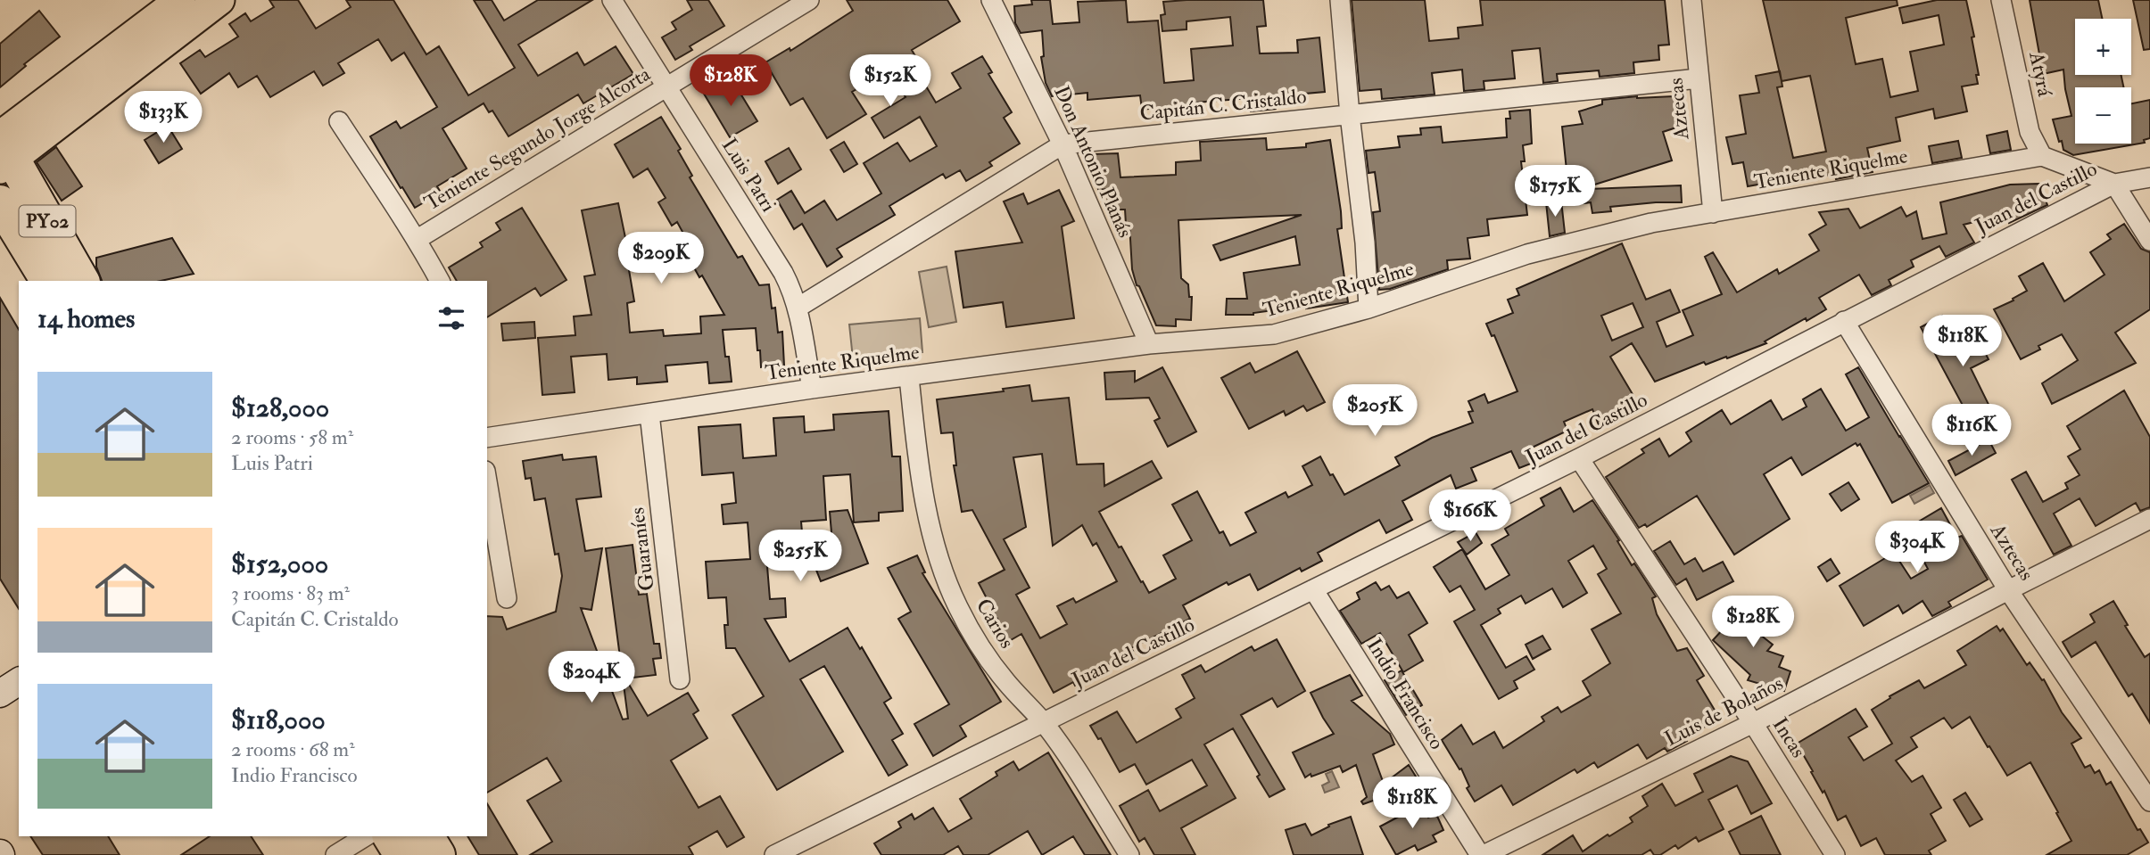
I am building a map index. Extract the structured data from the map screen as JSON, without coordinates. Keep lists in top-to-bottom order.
{
  "streets": {
    "highway": ["PY02"],
    "street": [
      "Atyrá",
      "Capitán C. Cristaldo",
      "Aztecas",
      "Teniente Segundo Jorge Alcorta",
      "Don Antonio Planás",
      "Teniente Riquelme",
      "Luis Patri",
      "Juan del Castillo",
      "Guaraníes",
      "Carios",
      "Indio Francisco",
      "Luis de Bolaños",
      "Incas"
    ]
  },
  "crossings": [
    ["Atyrá", "Teniente Riquelme"],
    ["Capitán C. Cristaldo", "Aztecas"],
    ["Capitán C. Cristaldo", "Don Antonio Planás"],
    ["Capitán C. Cristaldo", "Luis Patri"],
    ["Aztecas", "Teniente Riquelme"],
    ["Aztecas", "Juan del Castillo"],
    ["Aztecas", "Luis de Bolaños"],
    ["Teniente Segundo Jorge Alcorta", "Luis Patri"],
    ["Don Antonio Planás", "Teniente Riquelme"],
    ["Teniente Riquelme", "Luis Patri"],
    ["Teniente Riquelme", "Guaraníes"],
    ["Teniente Riquelme", "Carios"],
    ["Juan del Castillo", "Carios"],
    ["Juan del Castillo", "Indio Francisco"],
    ["Juan del Castillo", "Incas"],
    ["Indio Francisco", "Luis de Bolaños"],
    ["Luis de Bolaños", "Incas"]
  ],
  "page": {
    "map_buttons": ["+", "−"],
    "price": [
      "$128K",
      "$152K",
      "$133K",
      "$175K",
      "$209K",
      "$118K",
      "$205K",
      "$116K",
      "$166K",
      "$304K",
      "$255K",
      "$128K",
      "$204K",
      "$118K"
    ],
    "heading": "14 homes",
    "list": [
      {
        "name": "$128,000",
        "note": "2 rooms · 58 m² · Luis Patri"
      },
      {
        "name": "$152,000",
        "note": "3 rooms · 83 m² · Capitán C. Cristaldo"
      },
      {
        "name": "$118,000",
        "note": "2 rooms · 68 m² · Indio Francisco"
      }
    ]
  }
}
